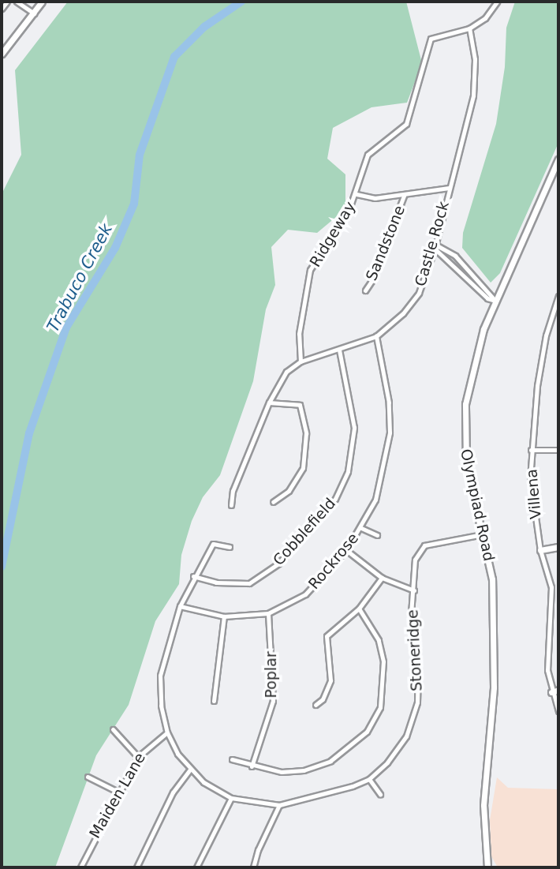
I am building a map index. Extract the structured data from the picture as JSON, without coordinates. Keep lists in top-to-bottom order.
{
  "streets": {
    "main road": ["Olympiad Road"],
    "street": [
      "Ridgeway",
      "Sandstone",
      "Castle Rock",
      "Villena",
      "Cobblefield",
      "Rockrose",
      "Stoneridge",
      "Poplar",
      "Maiden Lane"
    ]
  },
  "crossings": [
    ["Ridgeway", "Castle Rock"],
    ["Castle Rock", "Cobblefield"],
    ["Castle Rock", "Rockrose"],
    ["Olympiad Road", "Stoneridge"],
    ["Cobblefield", "Stoneridge"],
    ["Rockrose", "Stoneridge"],
    ["Rockrose", "Poplar"],
    ["Stoneridge", "Maiden Lane"]
  ],
  "water": ["Trabuco Creek"]
}
